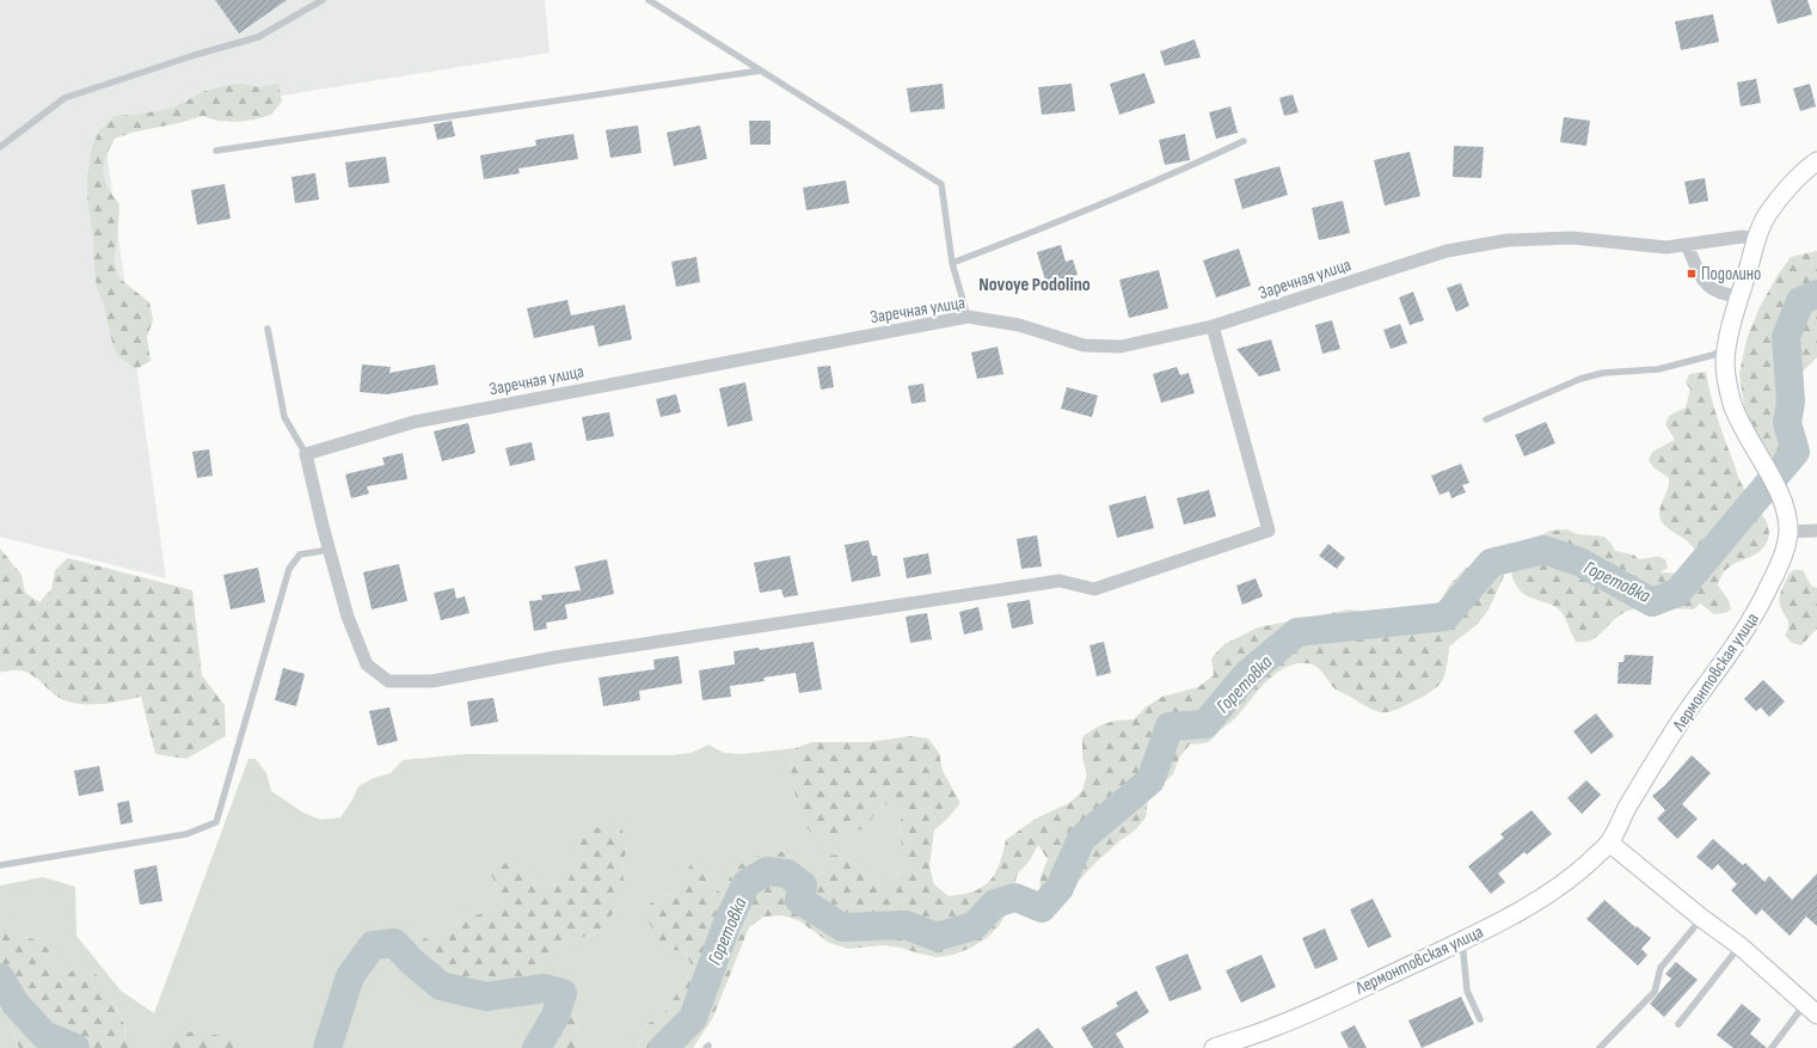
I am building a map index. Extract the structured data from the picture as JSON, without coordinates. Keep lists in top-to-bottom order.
{
  "streets": {
    "street": ["Заречная улица", "Лермонтовская улица"]
  },
  "crossings": [
    ["Заречная улица", "Лермонтовская улица"]
  ],
  "districts": ["Novoye Podolino"],
  "water": ["Горетовка"],
  "places": {
    "transit": ["Подолино"]
  }
}
